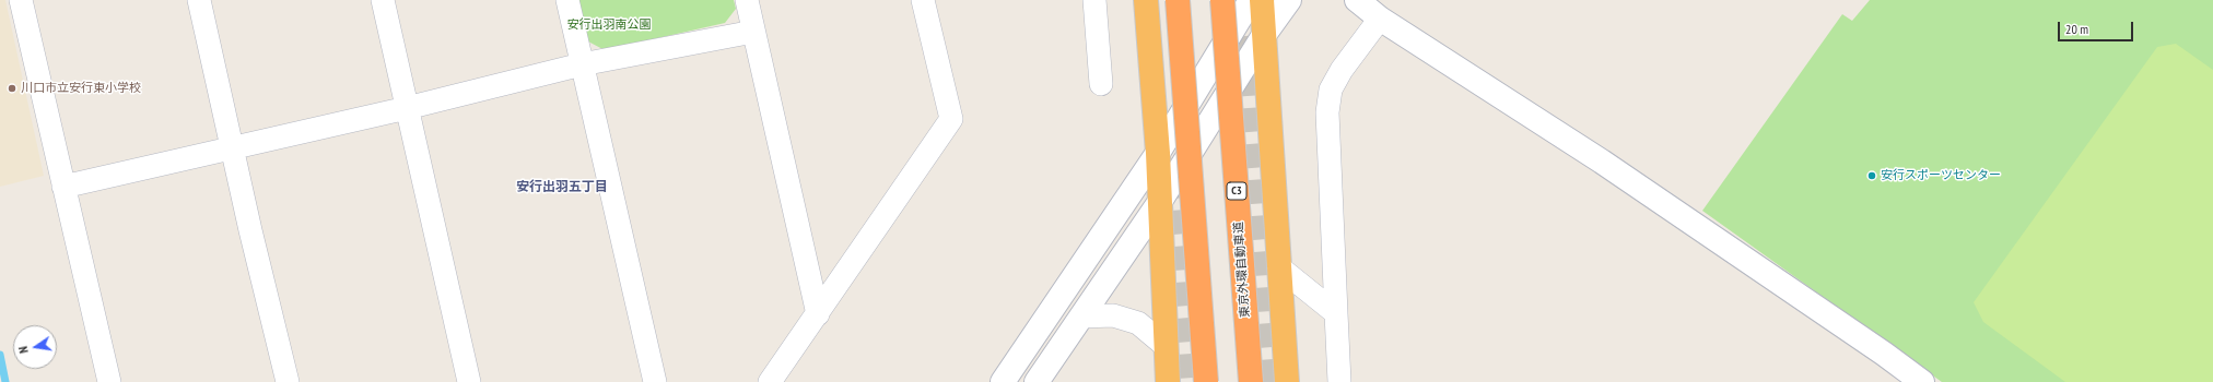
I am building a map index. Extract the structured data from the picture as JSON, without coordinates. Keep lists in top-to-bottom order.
{
  "streets": {
    "highway": ["C3", "東京外環自動車道"]
  },
  "districts": ["安行出羽五丁目"],
  "parks": ["安行出羽南公園"],
  "places": ["川口市立安行東小学校", "安行スポーツセンター"],
  "scale_bar": "20 m",
  "north": "left"
}
